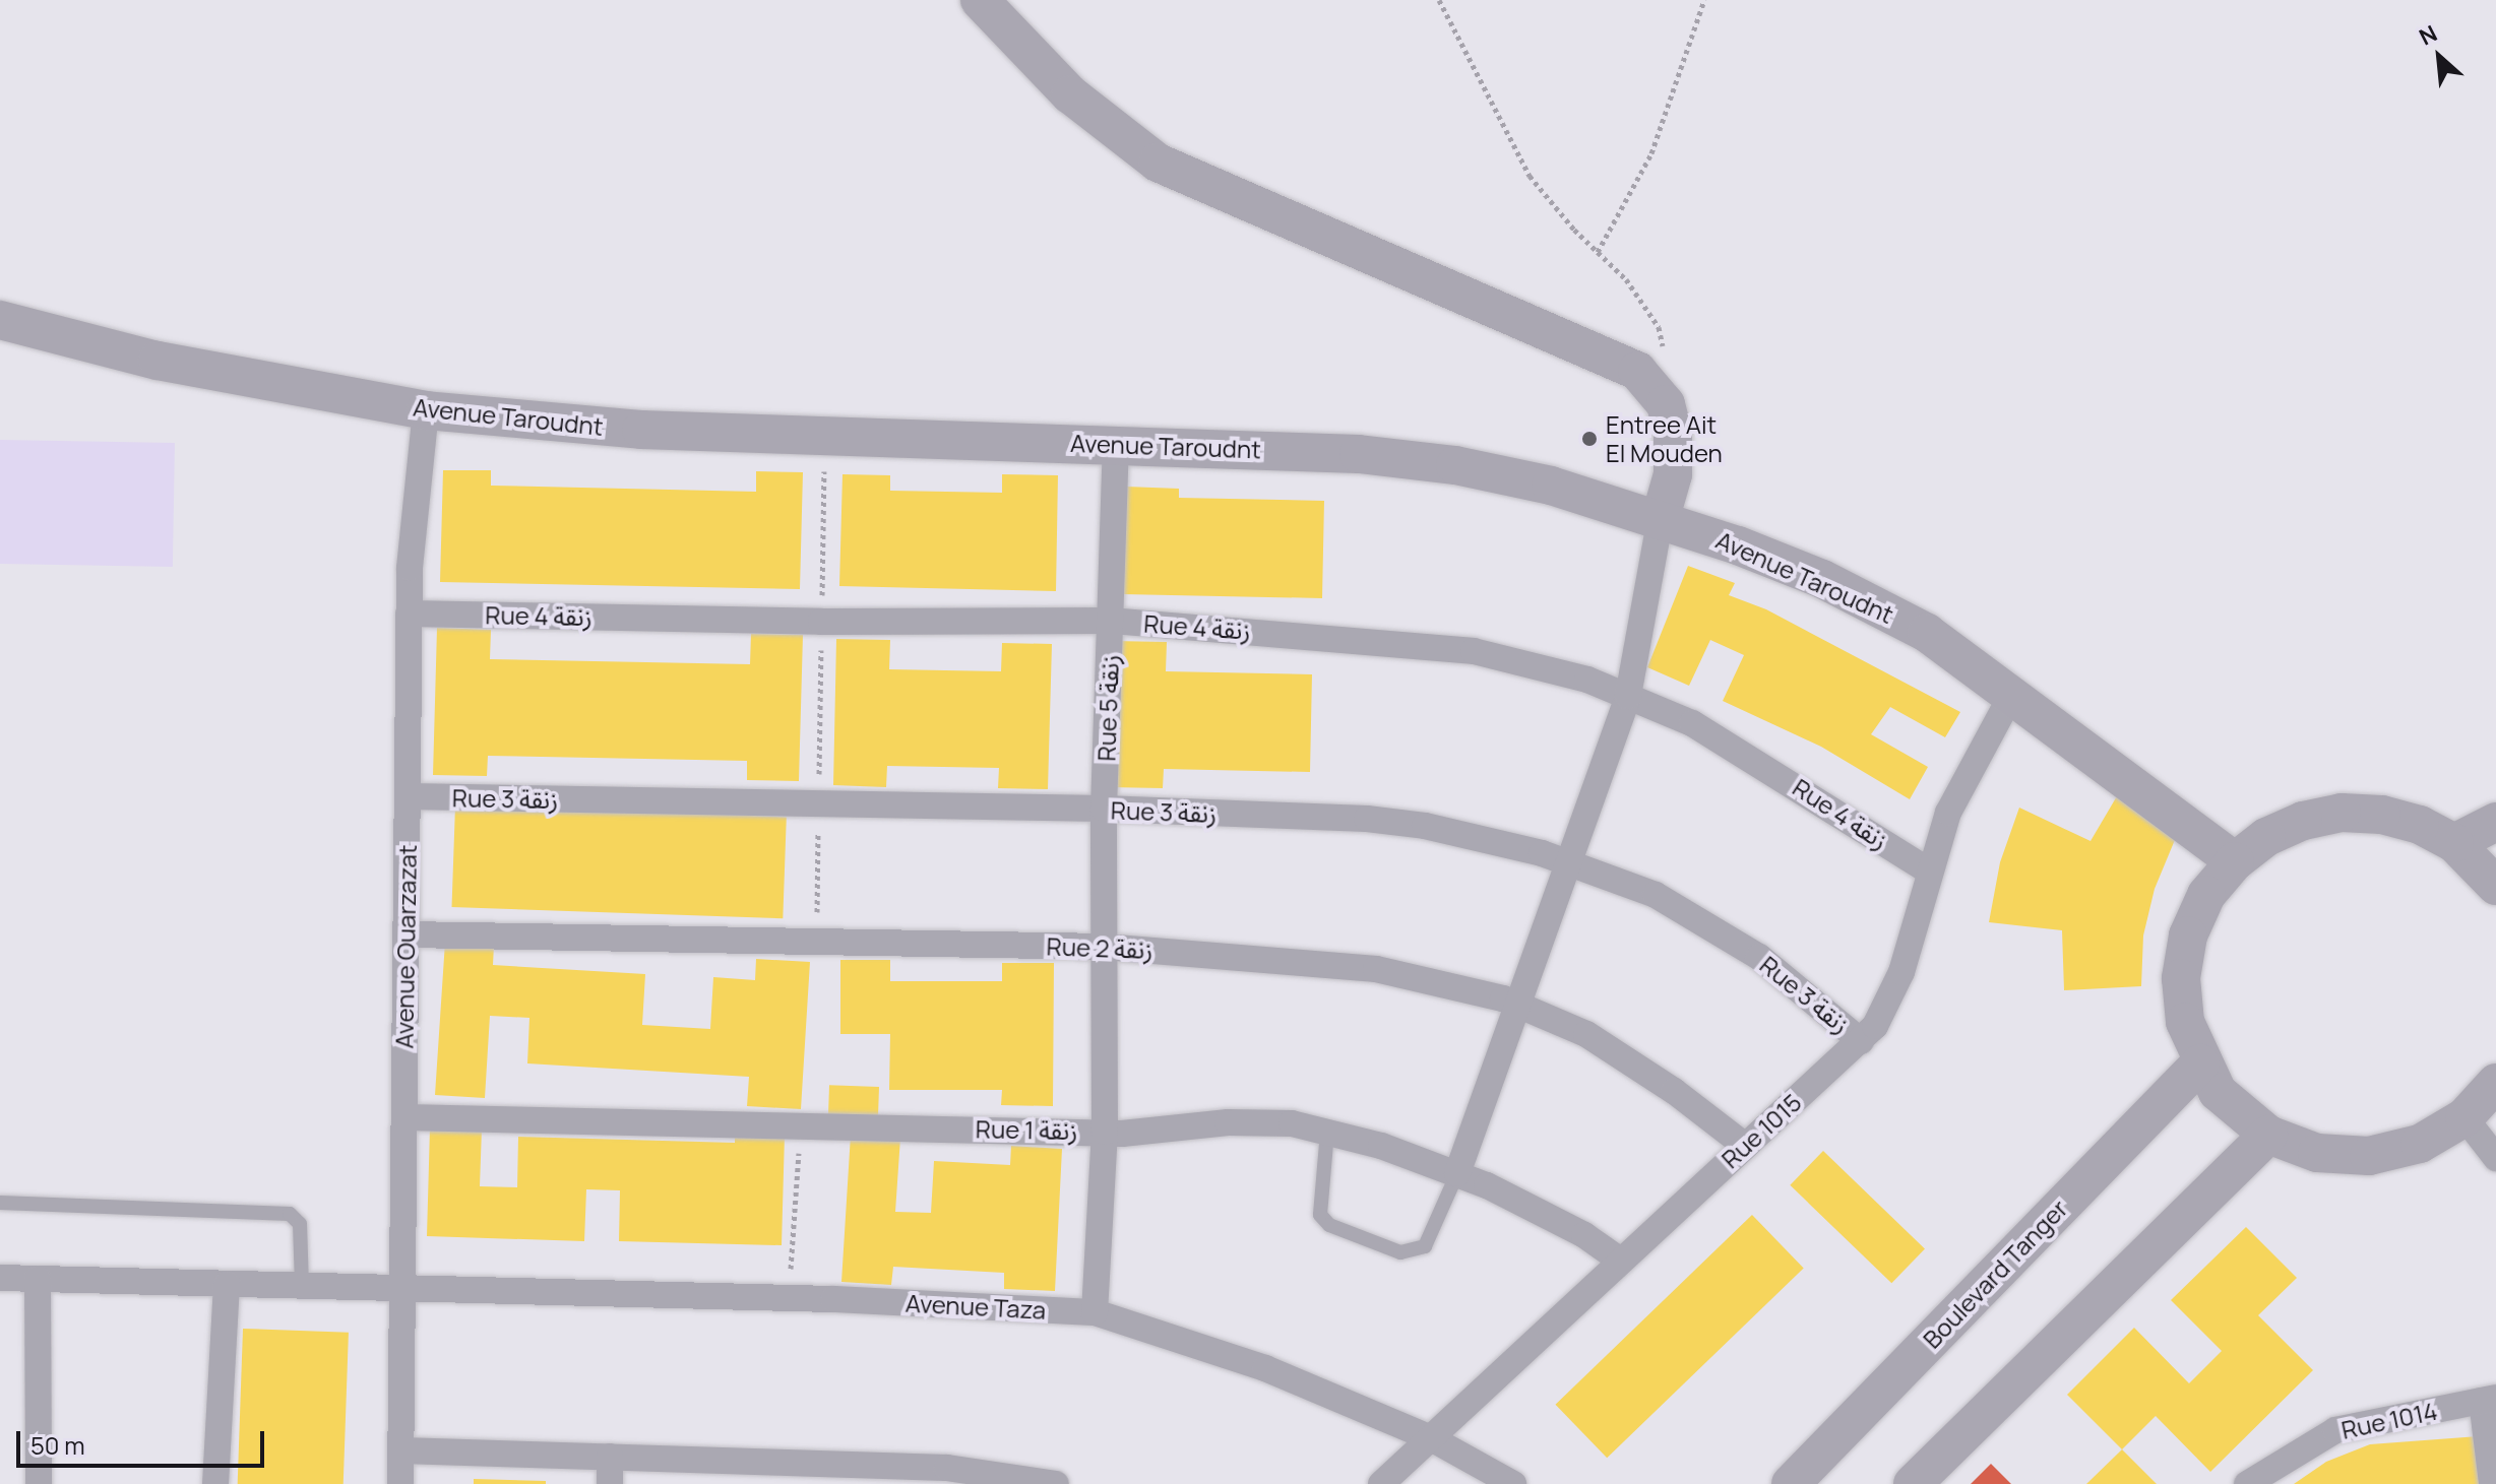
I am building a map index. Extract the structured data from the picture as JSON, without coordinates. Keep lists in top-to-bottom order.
{
  "streets": {
    "street": [
      "Avenue Taroudnt",
      "Rue 4 زنقة",
      "Rue 5 زنقة",
      "Rue 3 زنقة",
      "Avenue Ouarzazat",
      "Rue 2 زنقة",
      "Rue 1 زنقة",
      "Rue 1015",
      "Boulevard Tanger",
      "Avenue Taza",
      "Rue 1014"
    ]
  },
  "crossings": [
    ["Avenue Taroudnt", "Rue 5 زنقة"],
    ["Avenue Taroudnt", "Avenue Ouarzazat"],
    ["Avenue Taroudnt", "Rue 1015"],
    ["Rue 4 زنقة", "Rue 5 زنقة"],
    ["Rue 4 زنقة", "Avenue Ouarzazat"],
    ["Rue 4 زنقة", "Rue 1015"],
    ["Rue 5 زنقة", "Rue 3 زنقة"],
    ["Rue 5 زنقة", "Rue 2 زنقة"],
    ["Rue 5 زنقة", "Rue 1 زنقة"],
    ["Rue 5 زنقة", "Avenue Taza"],
    ["Rue 3 زنقة", "Avenue Ouarzazat"],
    ["Rue 3 زنقة", "Rue 1015"],
    ["Avenue Ouarzazat", "Rue 2 زنقة"],
    ["Avenue Ouarzazat", "Rue 1 زنقة"],
    ["Avenue Ouarzazat", "Avenue Taza"],
    ["Rue 2 زنقة", "Rue 1015"],
    ["Rue 1 زنقة", "Rue 1015"],
    ["Rue 1015", "Avenue Taza"]
  ],
  "places": ["Entree Ait El Mouden"],
  "scale_bar": "50 m",
  "north": "top left"
}
